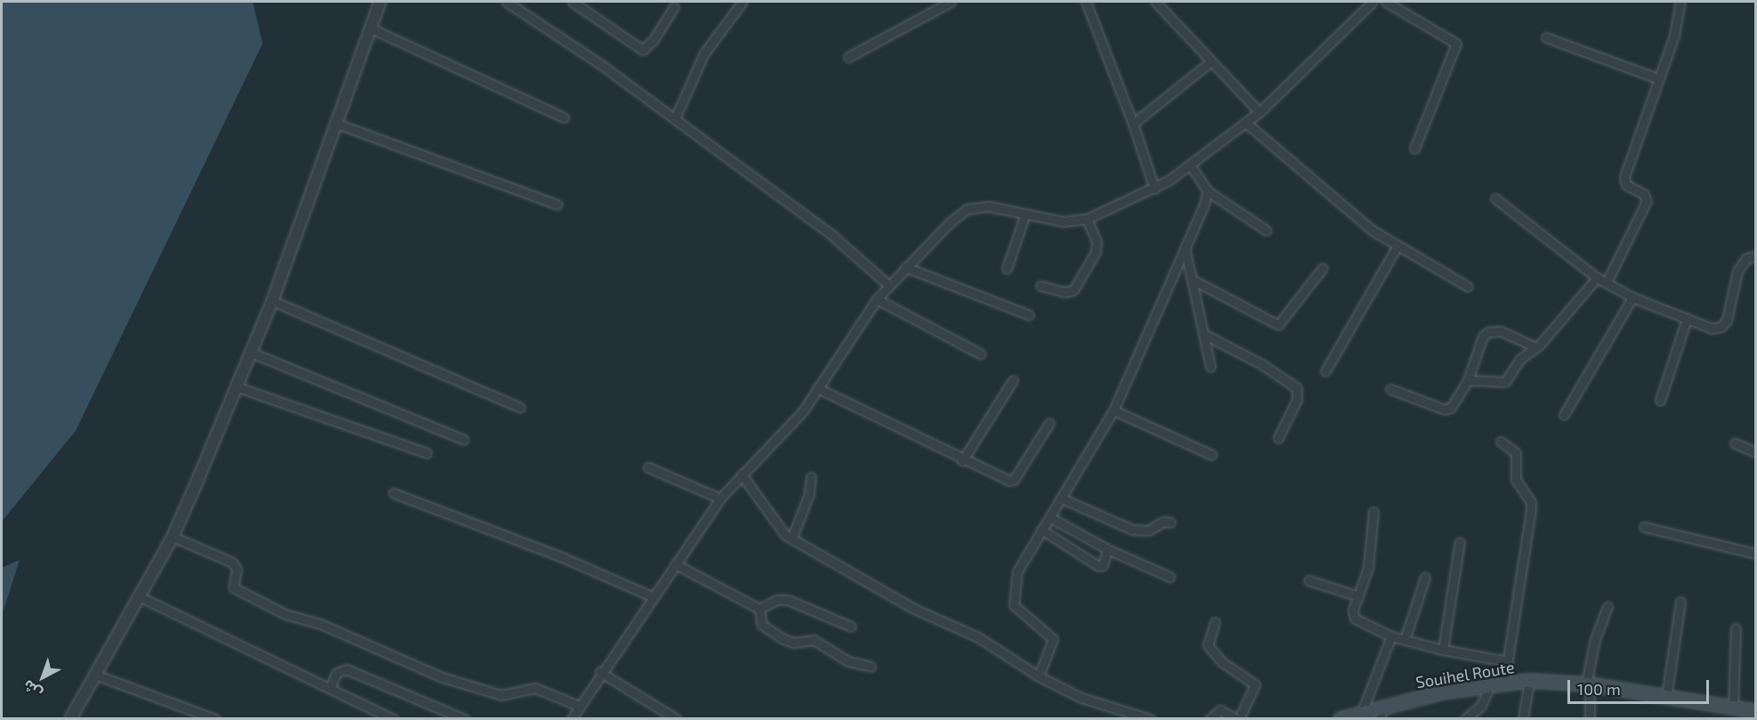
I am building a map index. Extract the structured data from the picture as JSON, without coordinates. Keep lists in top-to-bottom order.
{
  "streets": {
    "main road": ["Souihel Route"]
  },
  "scale_bar": "100 m",
  "north": "bottom left"
}
